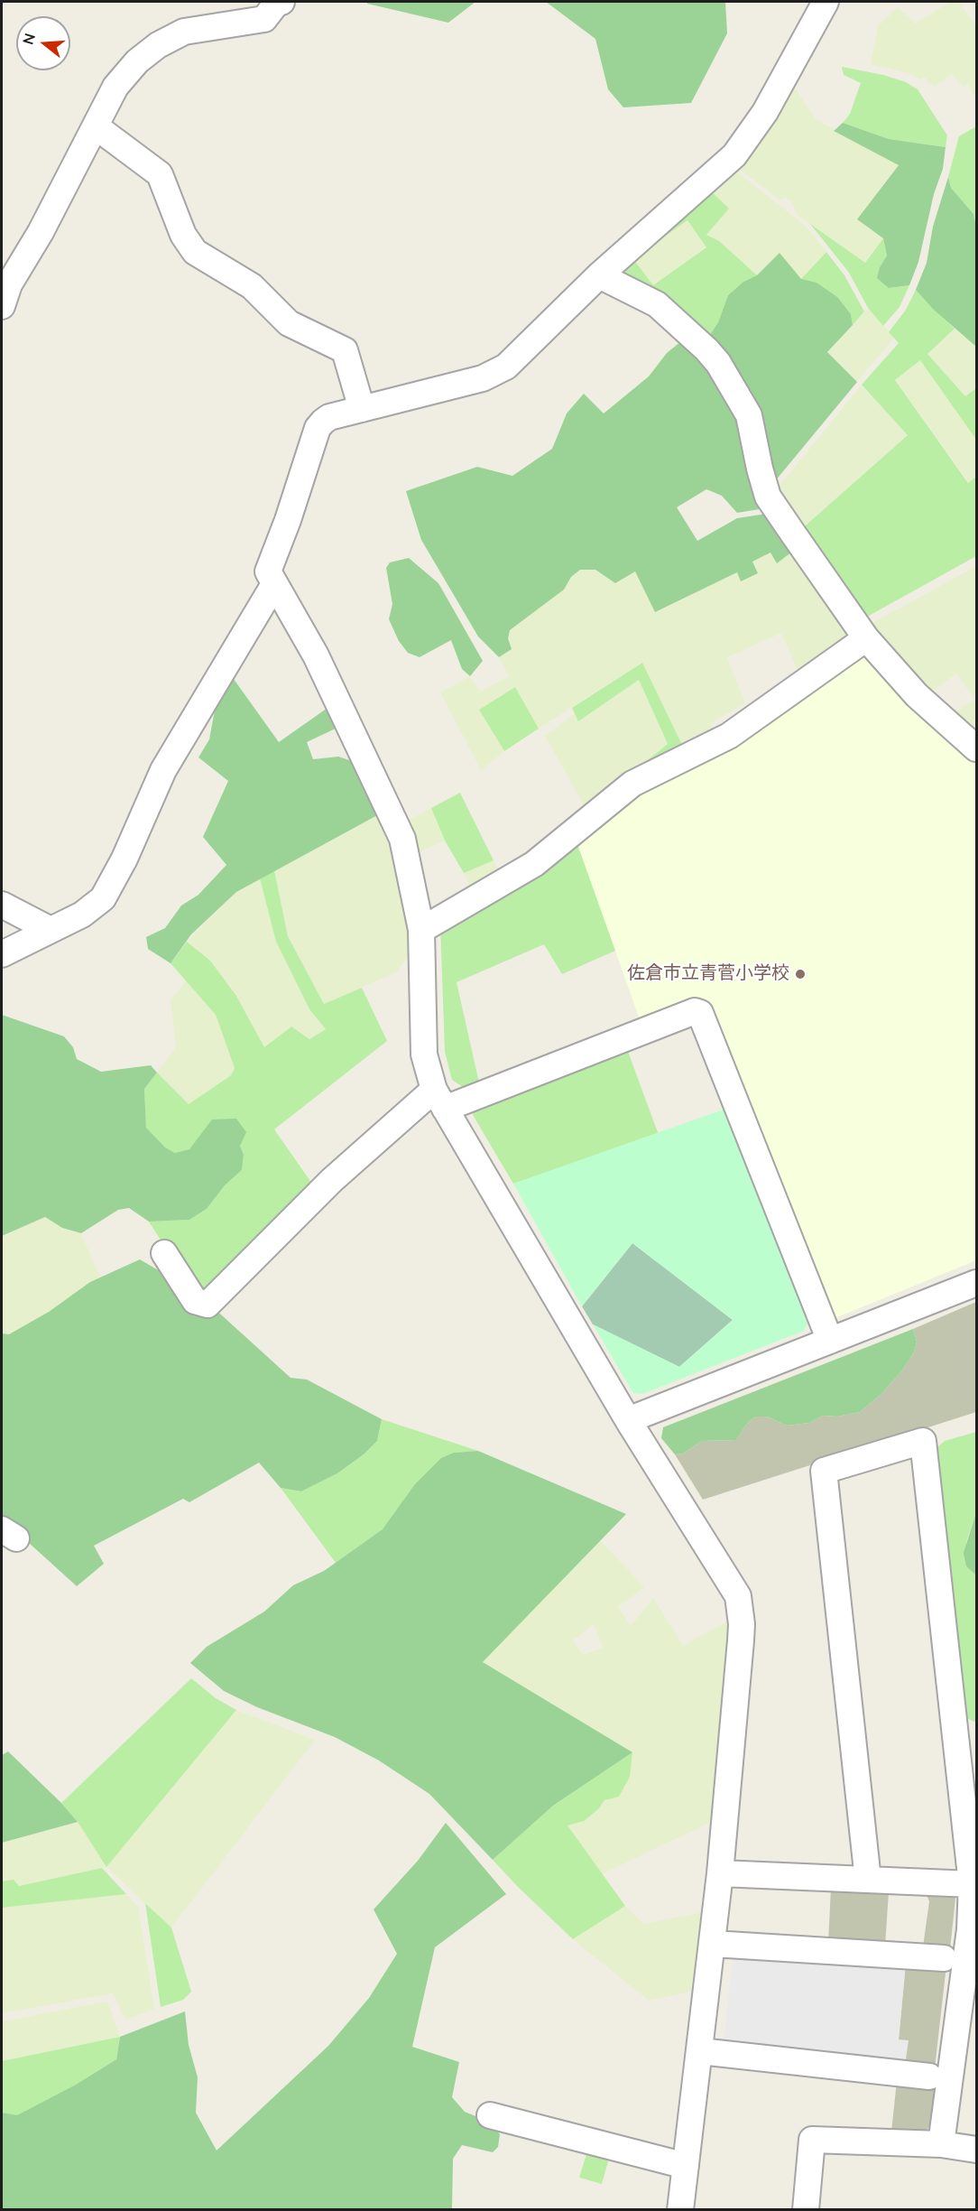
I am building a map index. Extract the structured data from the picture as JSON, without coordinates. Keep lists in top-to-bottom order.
{
  "places": ["佐倉市立青菅小学校"],
  "north": "left"
}
